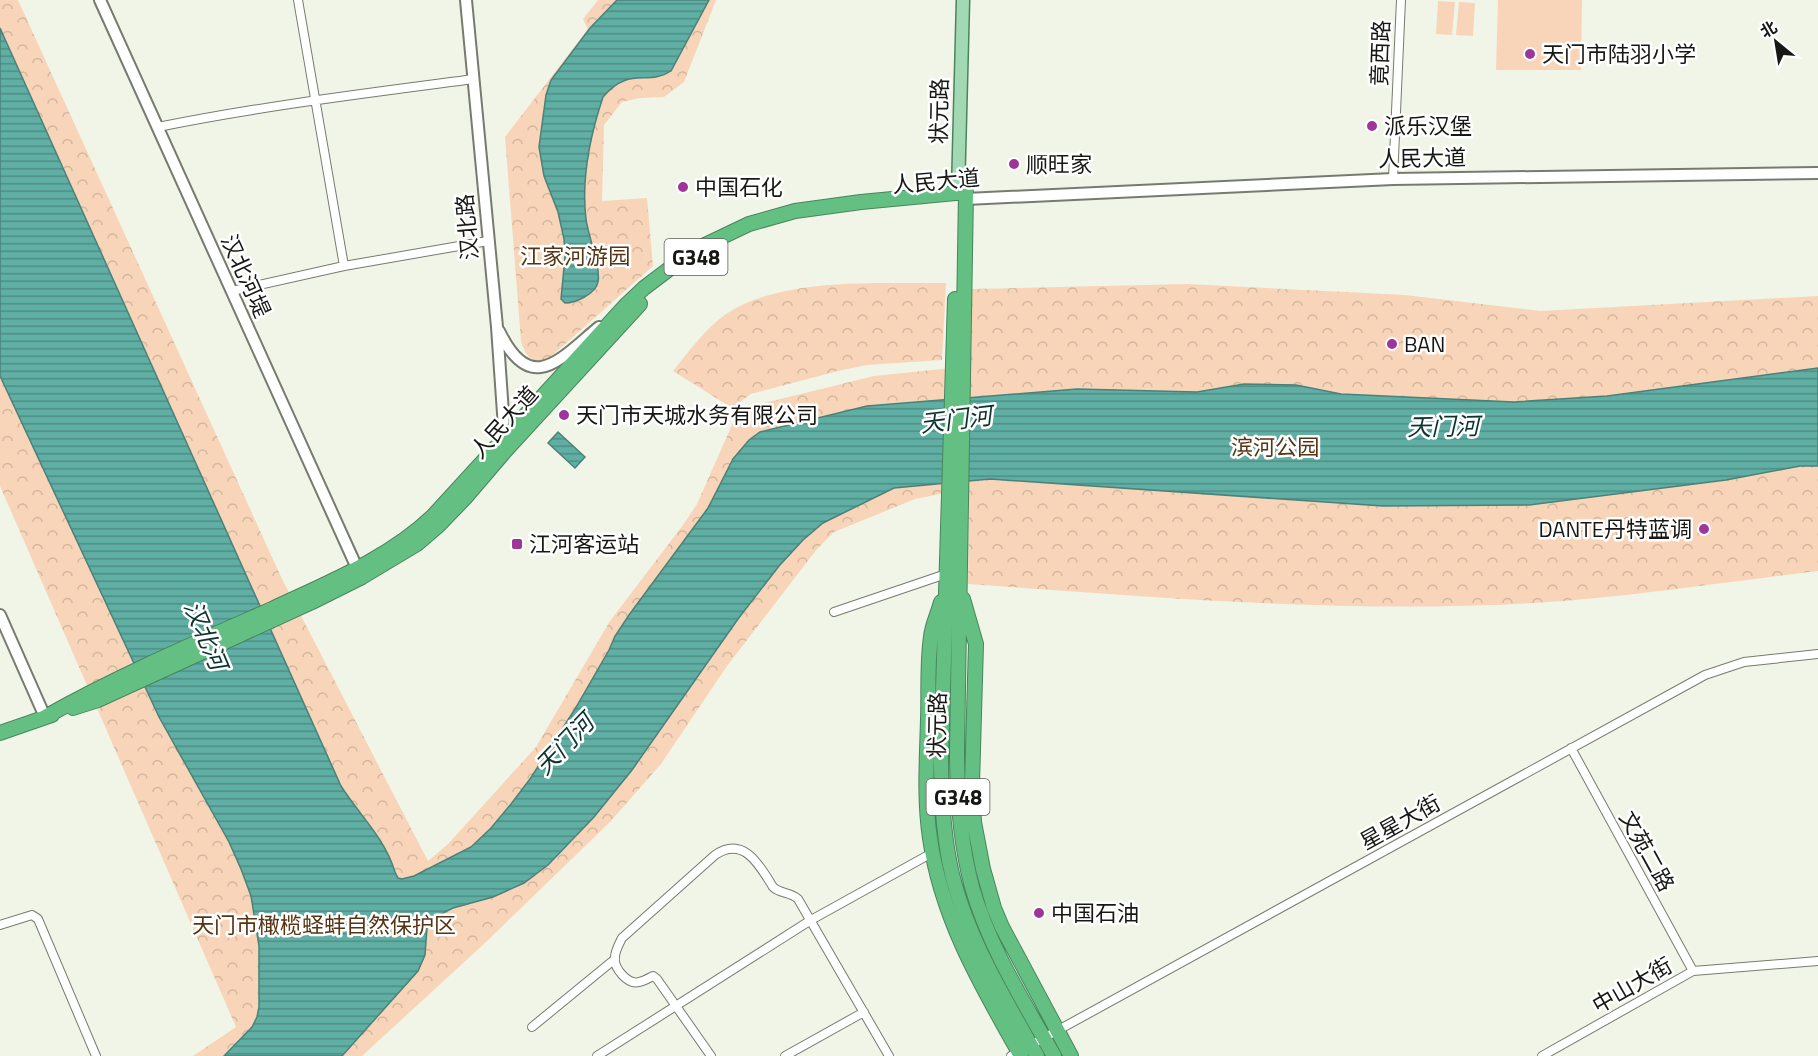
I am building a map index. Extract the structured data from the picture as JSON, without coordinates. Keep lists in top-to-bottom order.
{
  "streets": {
    "highway": ["状元路", "人民大道", "G348"],
    "main road": ["汉北路", "汉北河堤"],
    "street": [
      "竟西路",
      "星星大街",
      "文苑二路",
      "中山大街"
    ]
  },
  "crossings": [
    ["竟西路", "人民大道"],
    ["状元路", "人民大道"],
    ["状元路", "星星大街"],
    ["人民大道", "汉北路"],
    ["人民大道", "G348"],
    ["人民大道", "汉北河堤"],
    ["星星大街", "文苑二路"],
    ["文苑二路", "中山大街"]
  ],
  "water": ["天门河", "汉北河"],
  "parks": ["江家河游园", "滨河公园", "天门市橄榄蛏蚌自然保护区"],
  "places": {
    "other": [
      "天门市陆羽小学",
      "派乐汉堡",
      "顺旺家",
      "中国石化",
      "BAN",
      "天门市天城水务有限公司",
      "DANTE丹特蓝调",
      "中国石油"
    ],
    "transit": ["江河客运站"]
  },
  "north": "top left"
}
